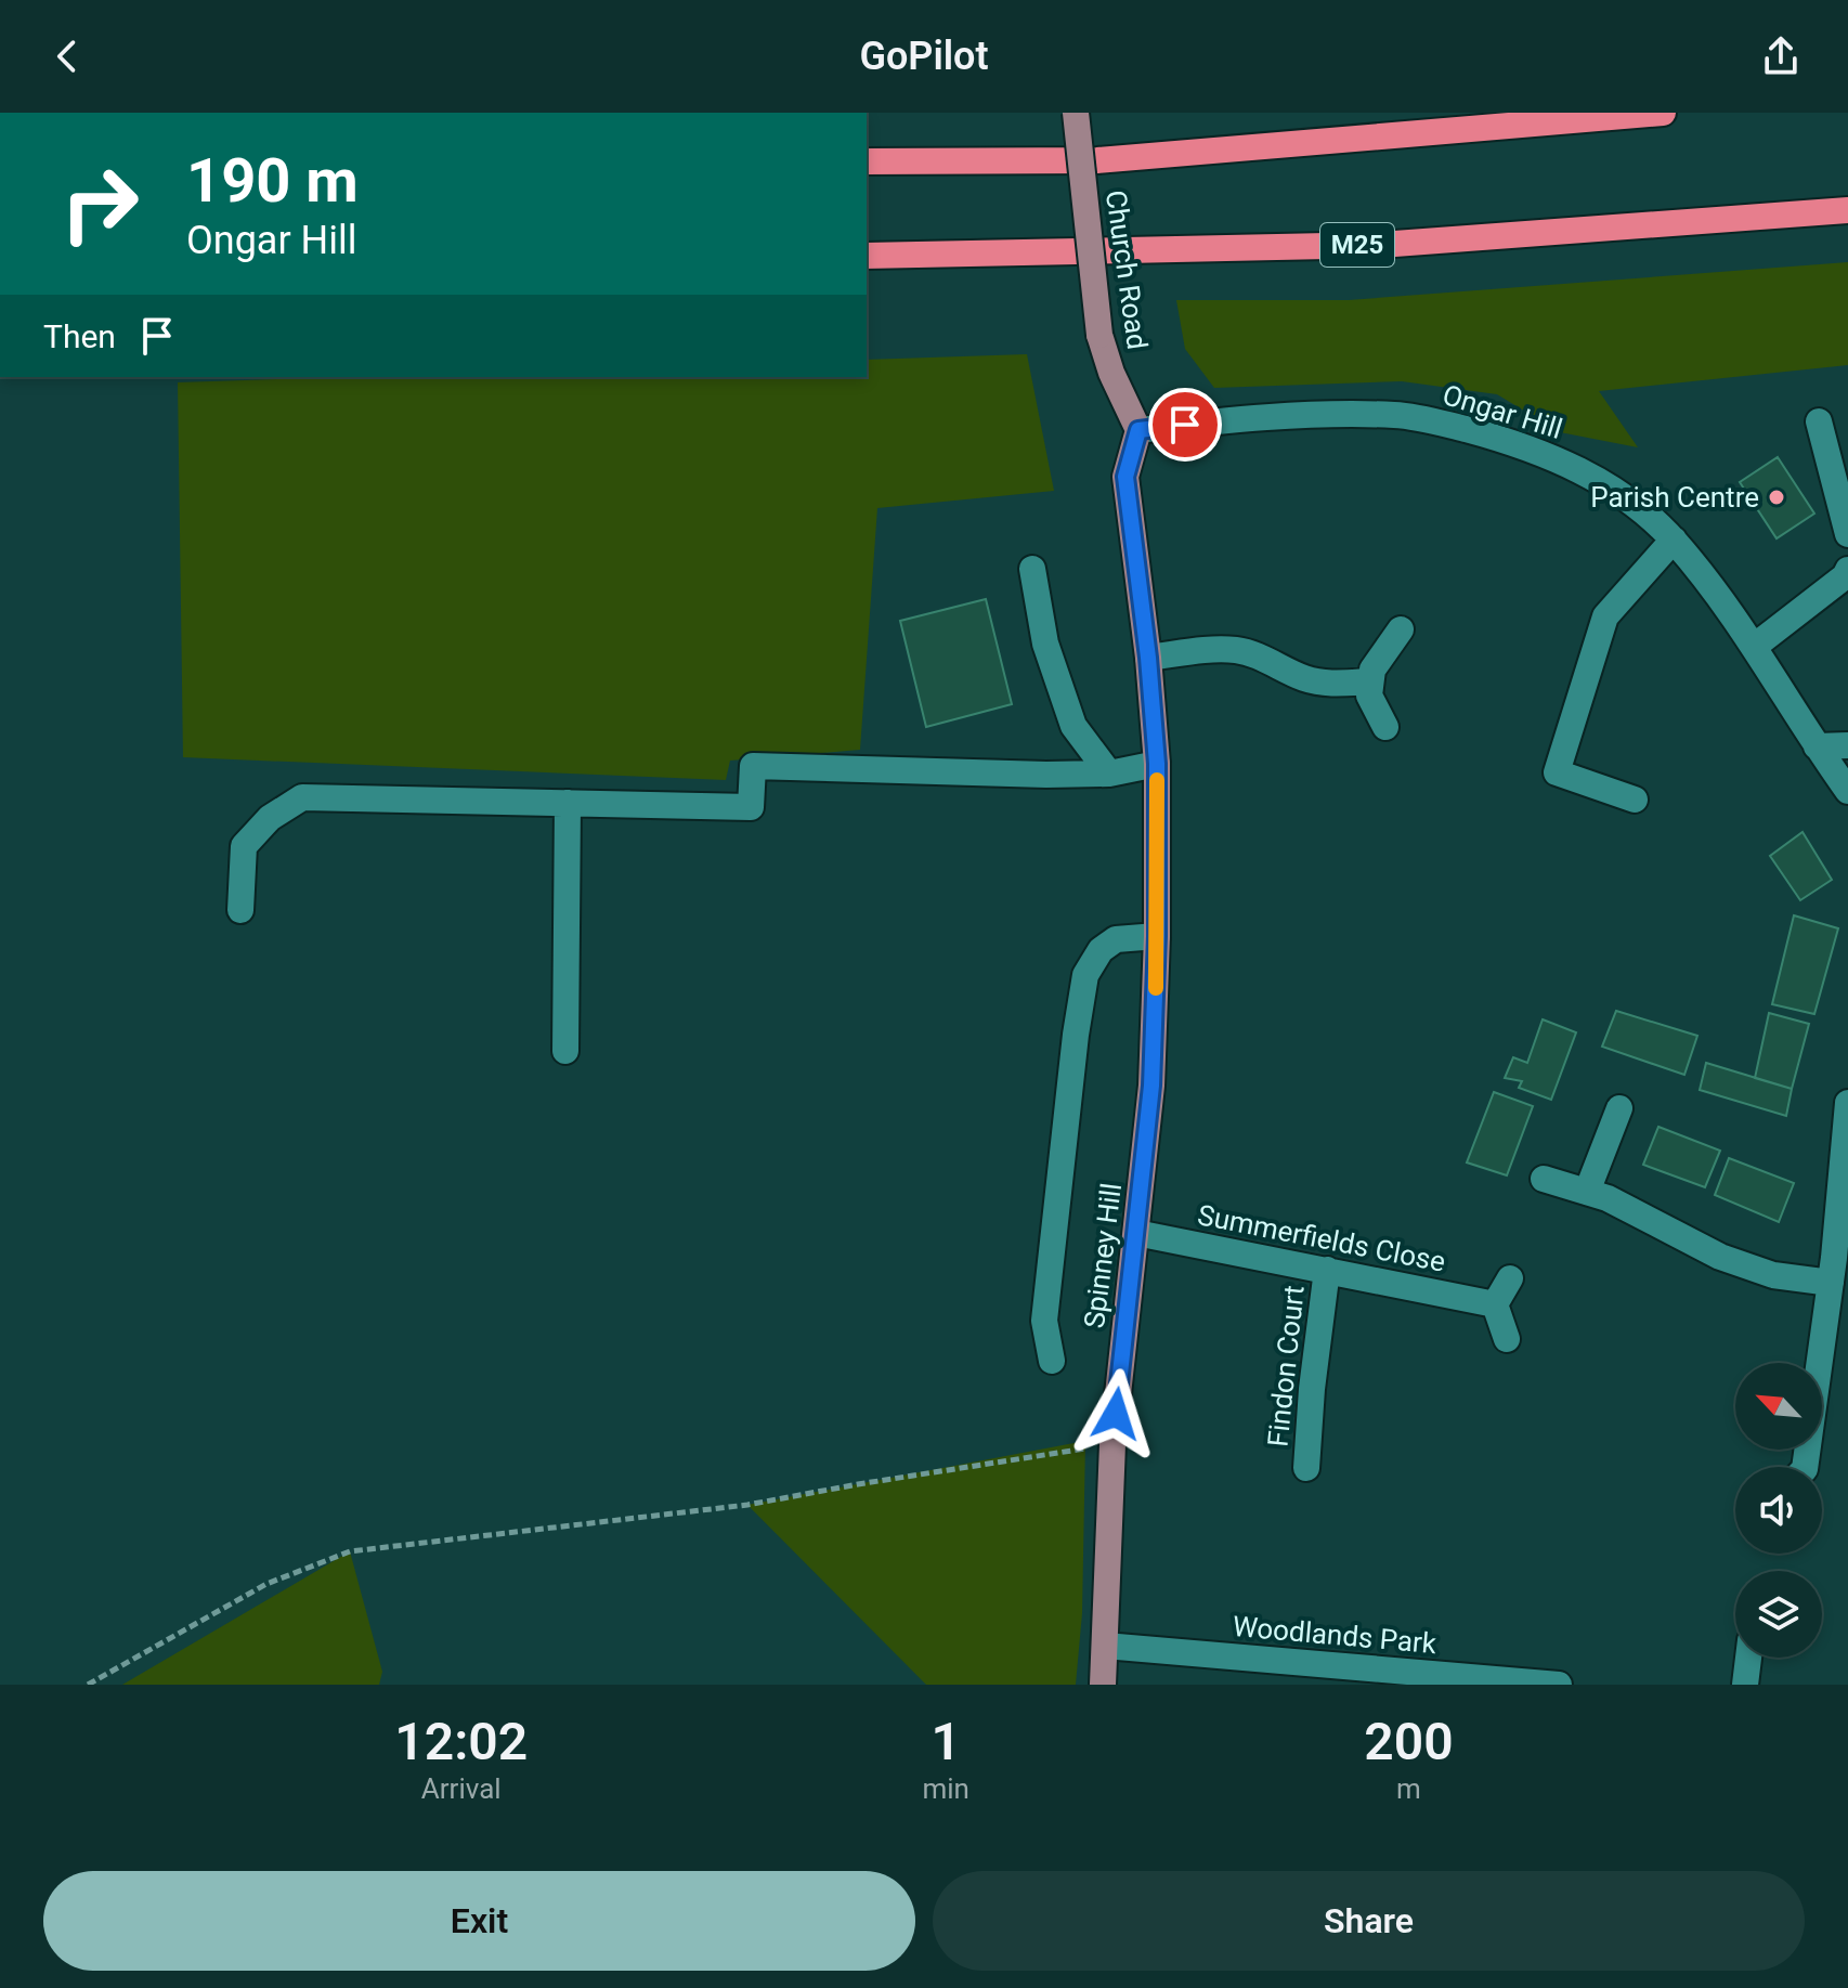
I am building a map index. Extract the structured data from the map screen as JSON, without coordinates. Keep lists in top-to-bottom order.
{
  "streets": {
    "highway": ["M25"],
    "main road": ["Church Road", "Spinney Hill"],
    "street": [
      "Ongar Hill",
      "Summerfields Close",
      "Findon Court",
      "Woodlands Park"
    ]
  },
  "crossings": [
    ["Church Road", "Ongar Hill"],
    ["Church Road", "Spinney Hill"],
    ["Ongar Hill", "Spinney Hill"],
    ["Summerfields Close", "Spinney Hill"],
    ["Summerfields Close", "Findon Court"],
    ["Spinney Hill", "Woodlands Park"]
  ],
  "places": ["Parish Centre"],
  "north": "top left",
  "page": {
    "header": "GoPilot",
    "turn": ["190 m", "Ongar Hill"],
    "then": "Then",
    "eta": [
      "12:02",
      "Arrival",
      "1",
      "min",
      "200",
      "m"
    ],
    "buttons": ["Exit", "Share"]
  }
}
